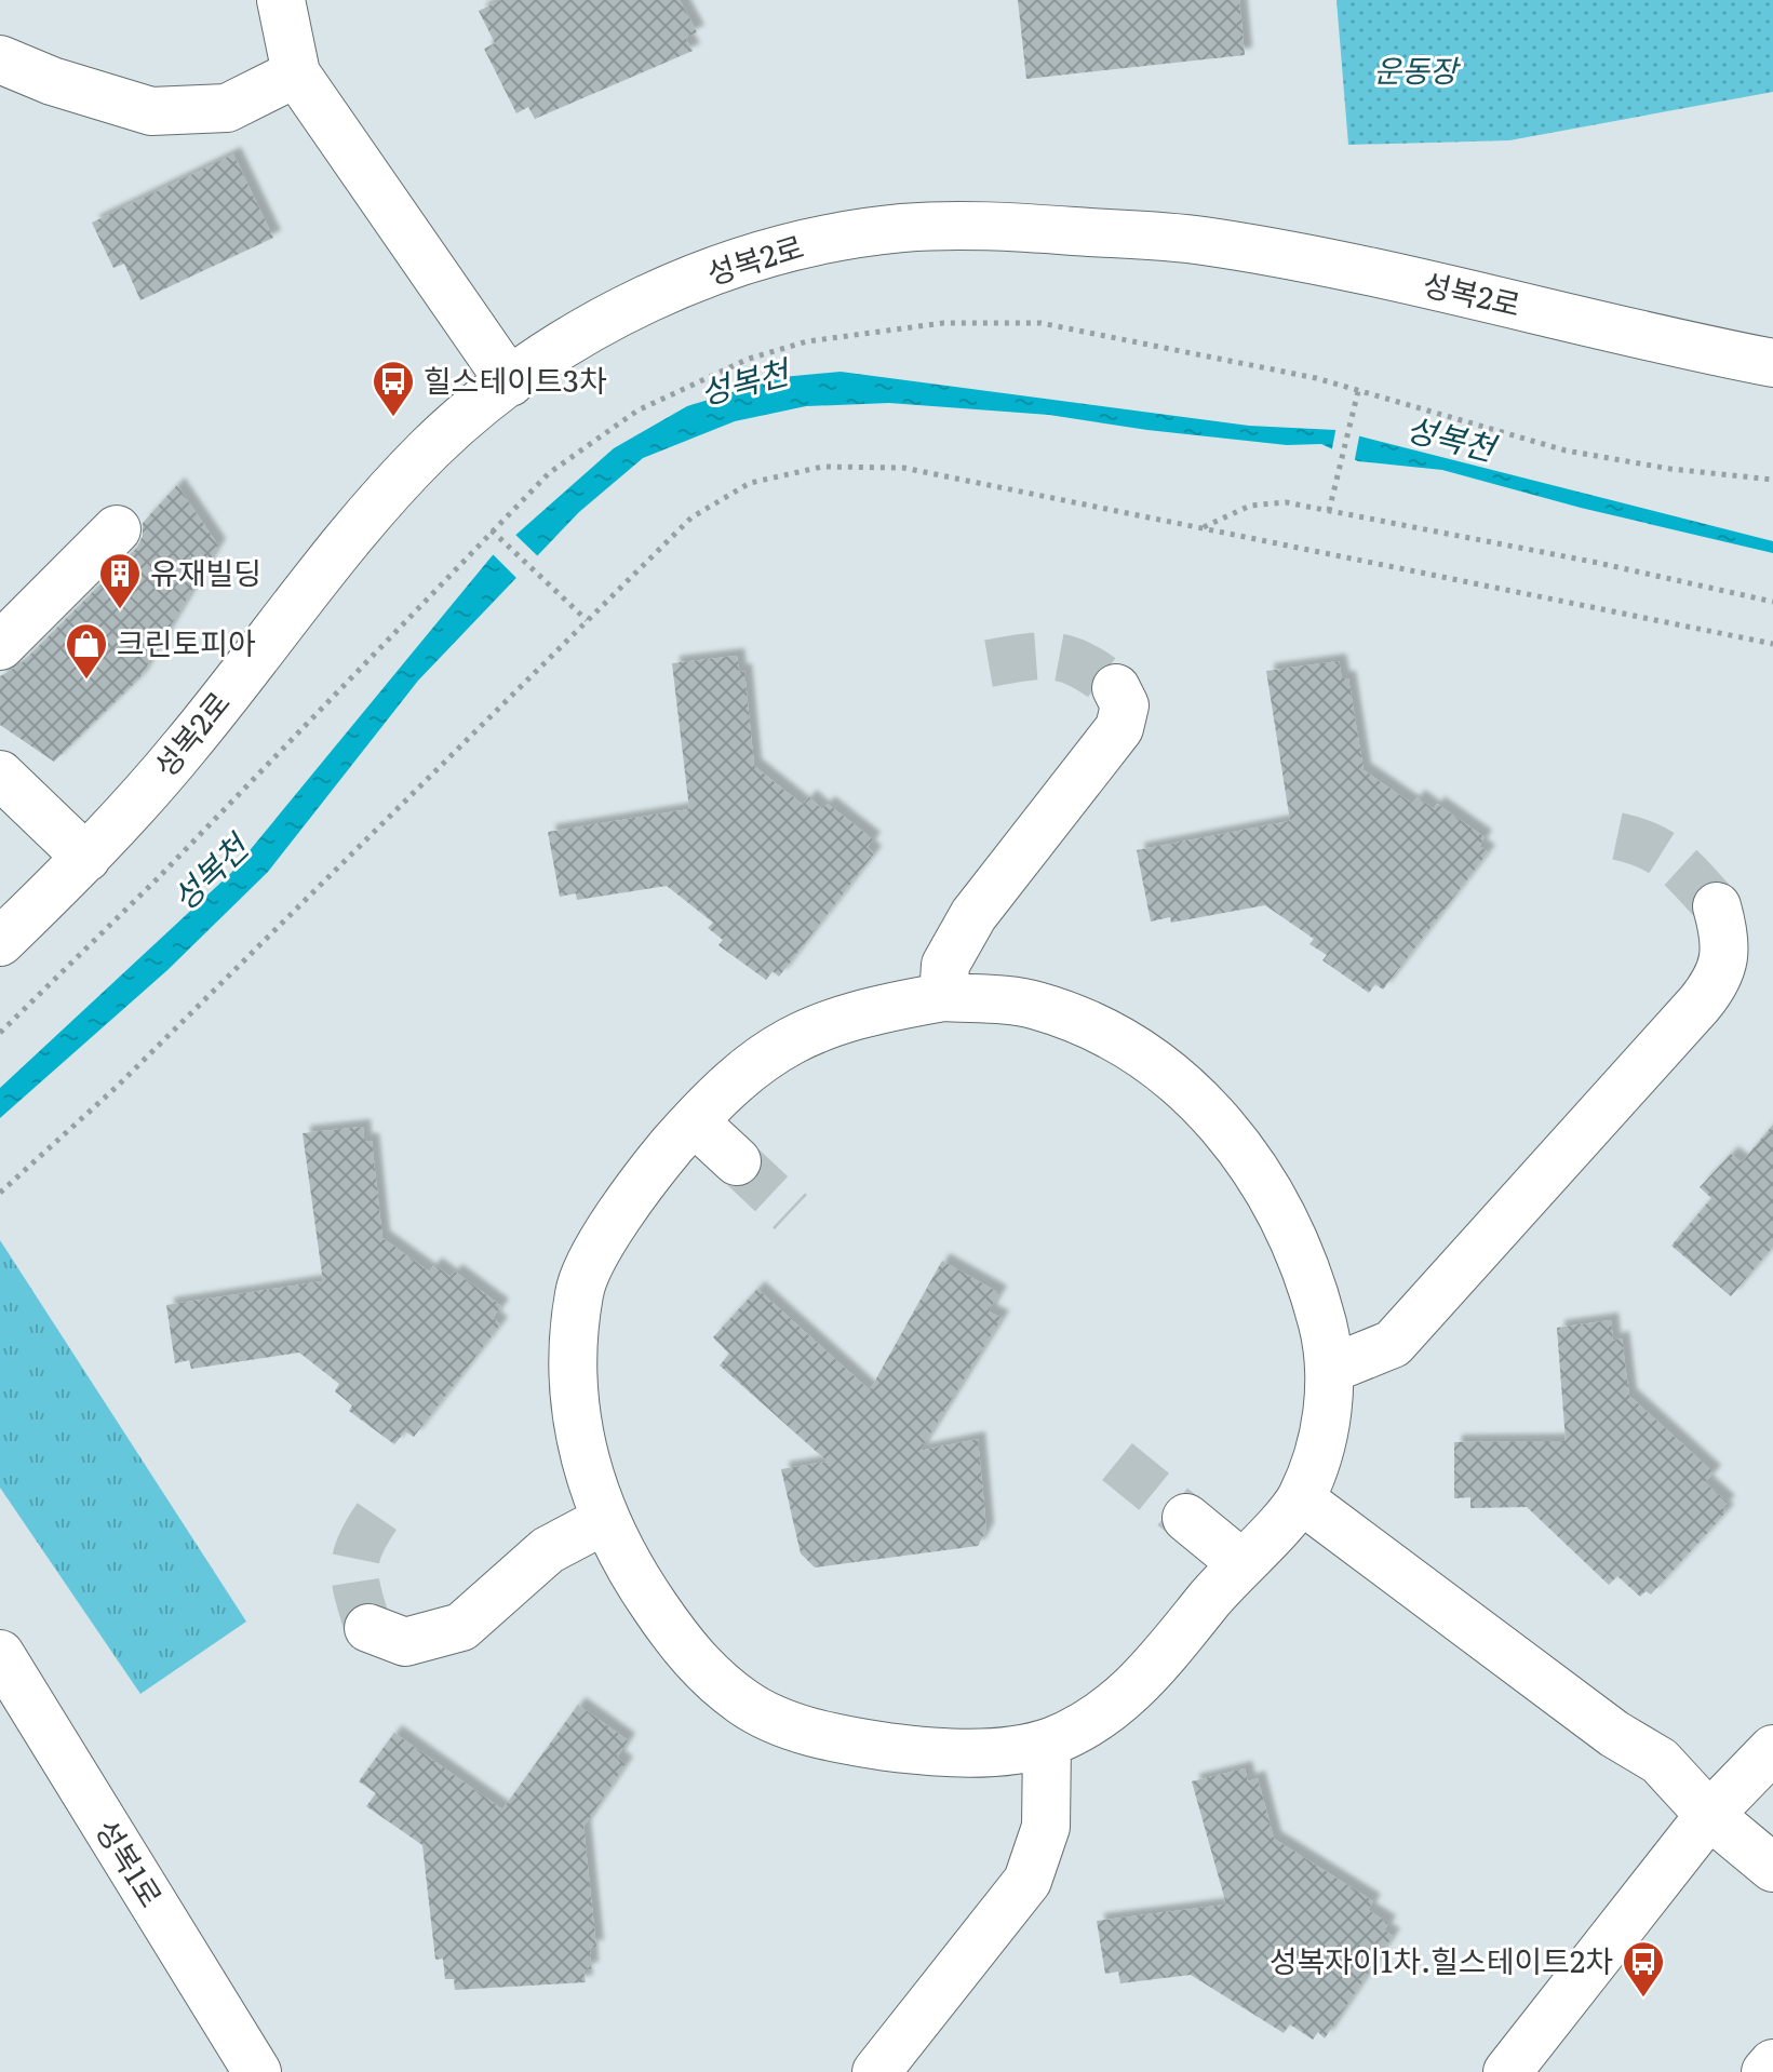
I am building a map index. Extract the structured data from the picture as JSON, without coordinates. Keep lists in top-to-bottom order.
{
  "streets": {
    "street": ["성복2로", "성복1로"]
  },
  "water": ["성복천"],
  "parks": ["운동장"],
  "places": {
    "bus stop": ["힐스테이트3차", "성복자이1차.힐스테이트2차"],
    "building": ["유재빌딩"],
    "shop": ["크린토피아"]
  }
}
